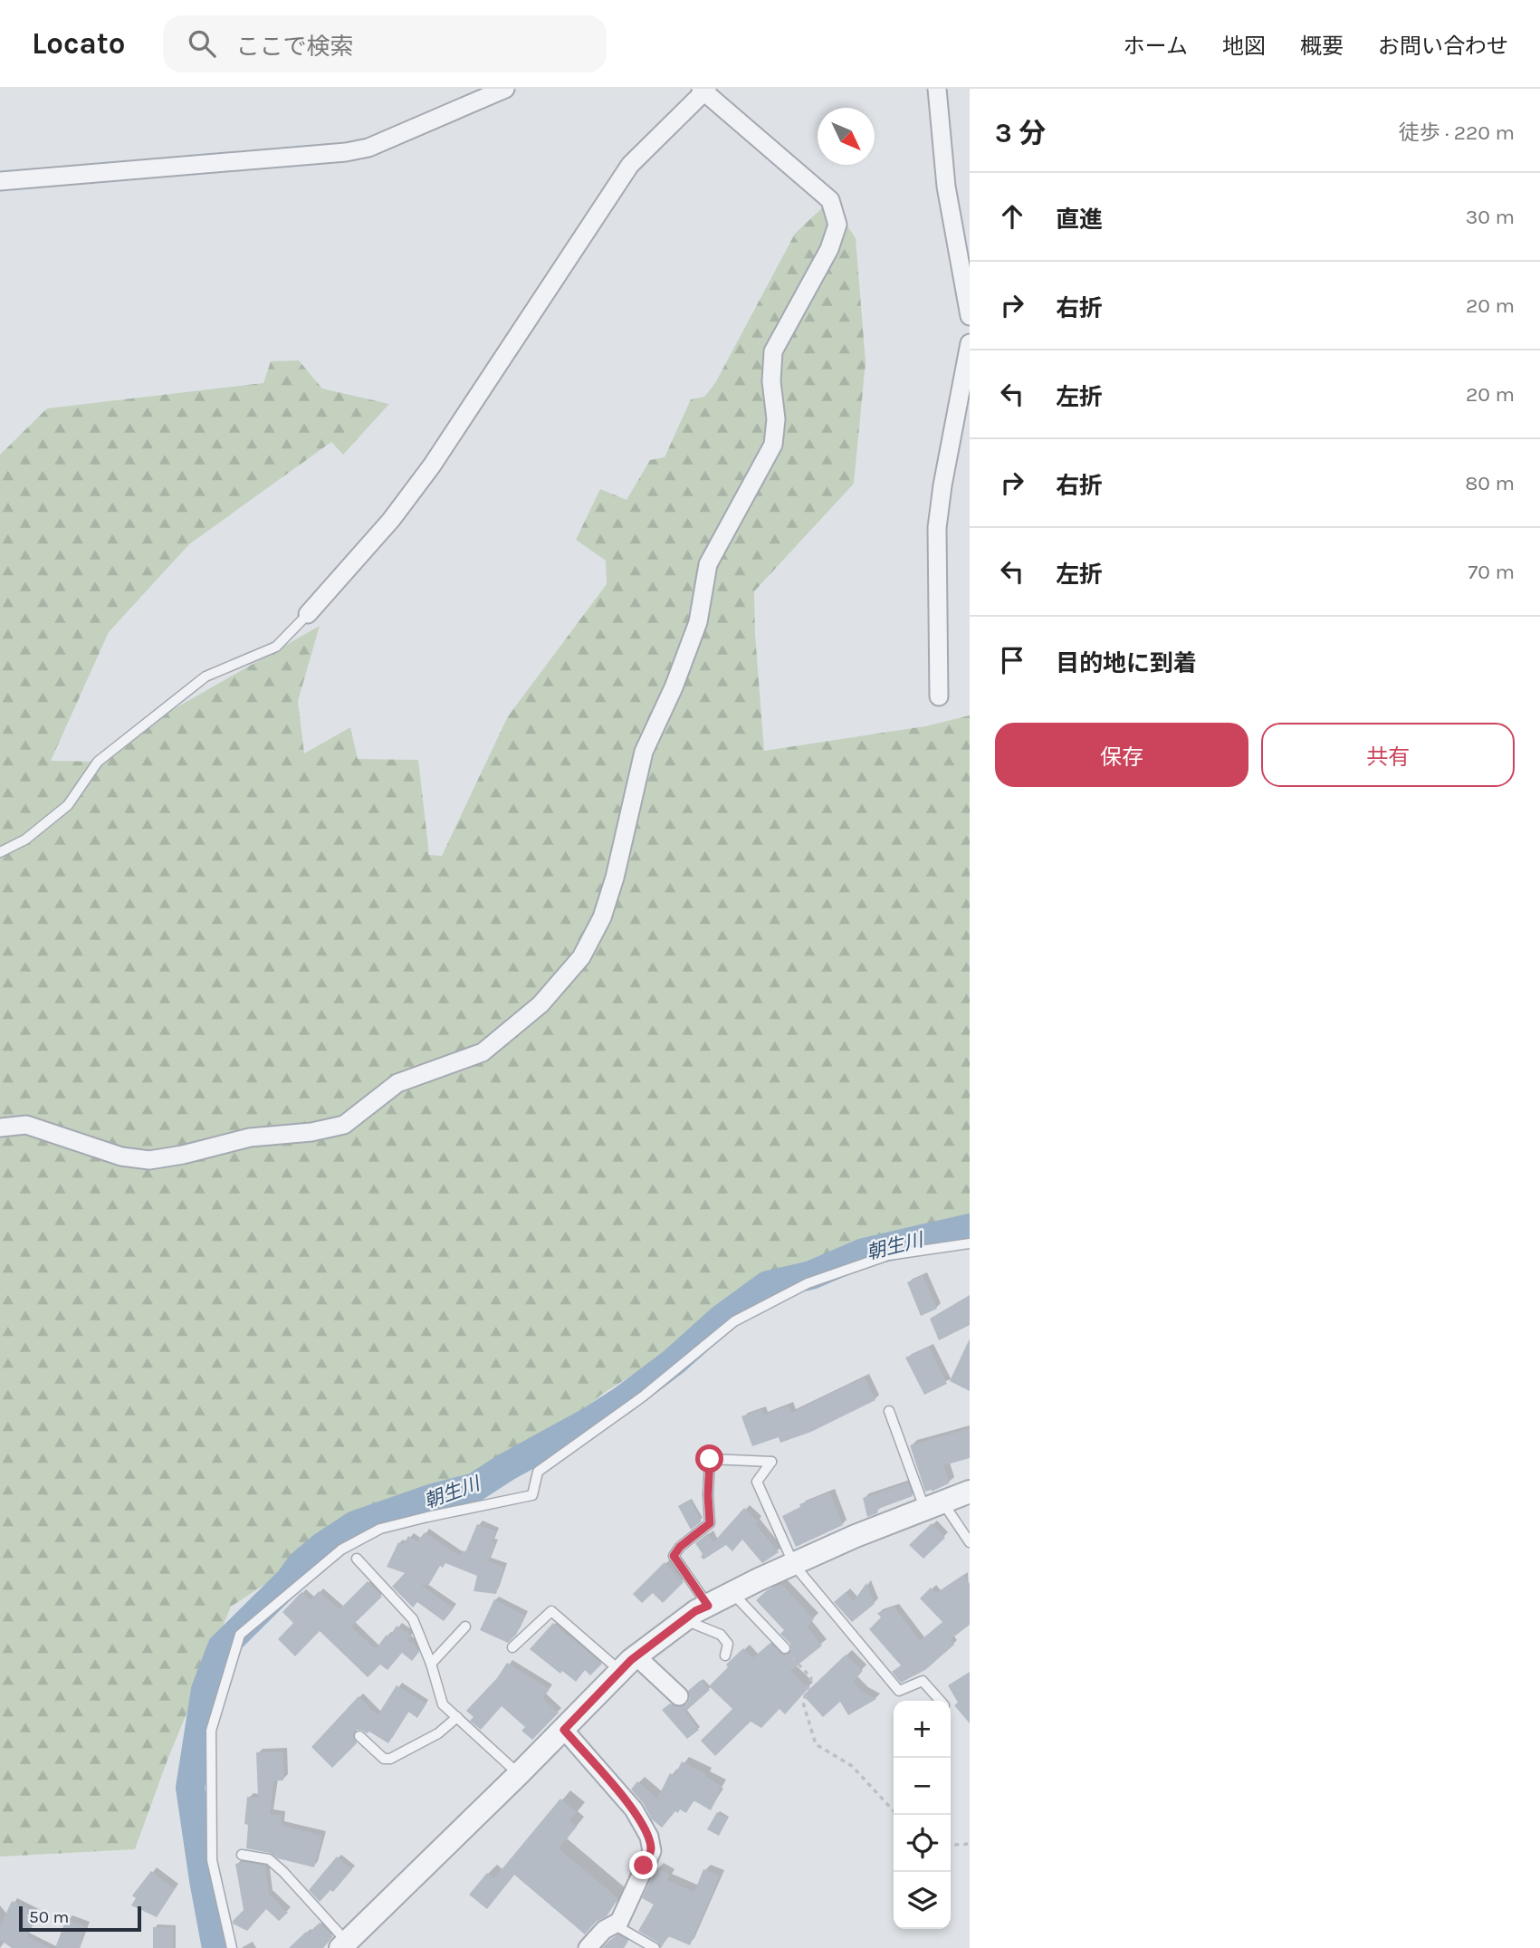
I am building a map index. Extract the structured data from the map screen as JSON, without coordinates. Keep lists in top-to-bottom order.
{
  "water": ["朝生川"],
  "scale_bar": "50 m",
  "north": "bottom right",
  "page": {
    "header": "Locato",
    "search": "ここで検索",
    "nav": [
      "ホーム",
      "地図",
      "概要",
      "お問い合わせ"
    ],
    "heading": ["3 分", "徒歩 · 220 m"],
    "list": [
      ["直進", "30 m"],
      ["右折", "20 m"],
      ["左折", "20 m"],
      ["右折", "80 m"],
      ["左折", "70 m"],
      "目的地に到着"
    ],
    "buttons": ["保存", "共有"],
    "map_buttons": ["+", "−"],
    "scale": "50 m"
  }
}
